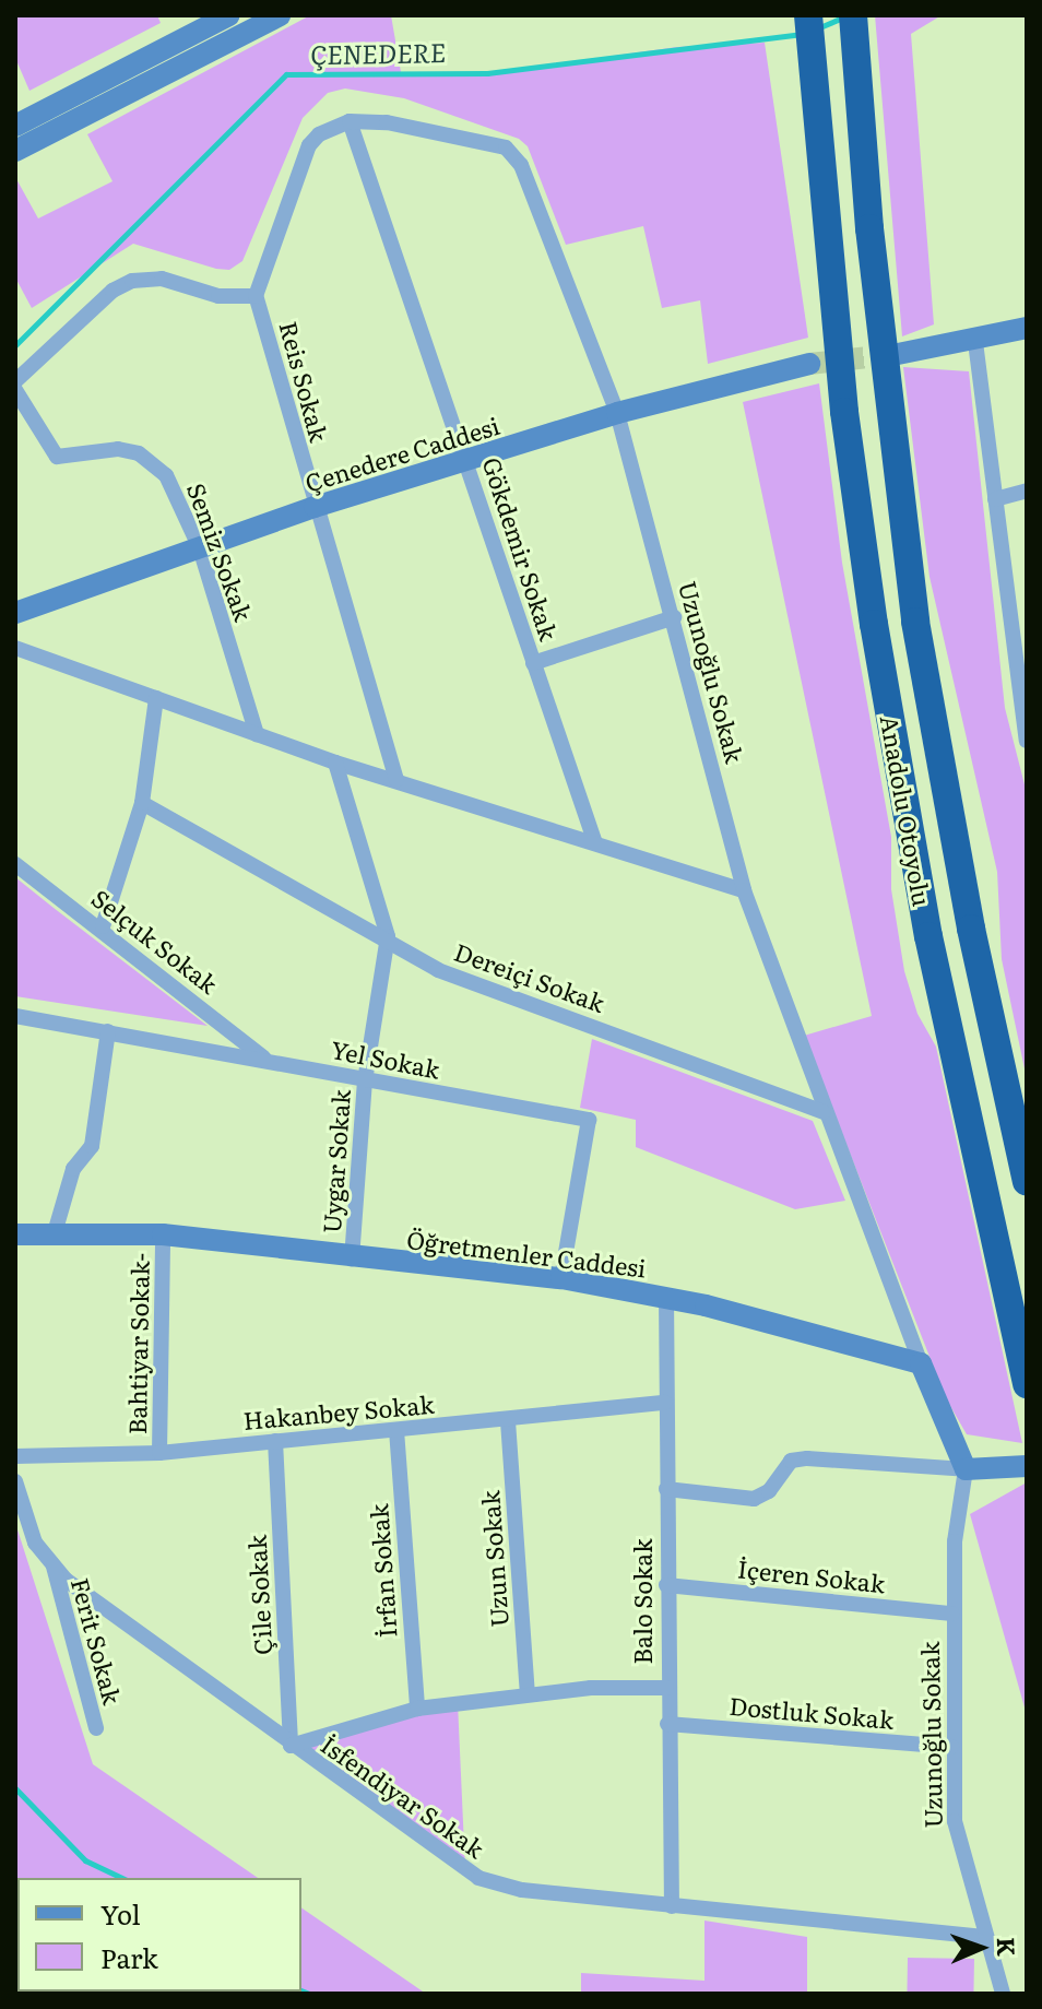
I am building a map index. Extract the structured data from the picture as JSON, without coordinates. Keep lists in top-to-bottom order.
{
  "streets": {
    "highway": ["Anadolu Otoyolu"],
    "street": [
      "Reis Sokak",
      "Çenedere Caddesi",
      "Gökdemir Sokak",
      "Semiz Sokak",
      "Uzunoğlu Sokak",
      "Selçuk Sokak",
      "Dereiçi Sokak",
      "Yel Sokak",
      "Uygar Sokak",
      "Öğretmenler Caddesi",
      "Bahtiyar Sokak-",
      "Hakanbey Sokak",
      "Uzun Sokak",
      "İrfan Sokak",
      "İçeren Sokak",
      "Çile Sokak",
      "Balo Sokak",
      "Ferit Sokak",
      "Dostluk Sokak",
      "İsfendiyar Sokak"
    ]
  },
  "crossings": [
    ["Reis Sokak", "Çenedere Caddesi"],
    ["Reis Sokak", "Gökdemir Sokak"],
    ["Reis Sokak", "Uzunoğlu Sokak"],
    ["Çenedere Caddesi", "Gökdemir Sokak"],
    ["Çenedere Caddesi", "Semiz Sokak"],
    ["Çenedere Caddesi", "Uzunoğlu Sokak"],
    ["Gökdemir Sokak", "Uzunoğlu Sokak"],
    ["Uzunoğlu Sokak", "Dereiçi Sokak"],
    ["Uzunoğlu Sokak", "Öğretmenler Caddesi"],
    ["Uzunoğlu Sokak", "İçeren Sokak"],
    ["Uzunoğlu Sokak", "Dostluk Sokak"],
    ["Uzunoğlu Sokak", "İsfendiyar Sokak"],
    ["Selçuk Sokak", "Yel Sokak"],
    ["Dereiçi Sokak", "Uygar Sokak"],
    ["Yel Sokak", "Uygar Sokak"],
    ["Yel Sokak", "Öğretmenler Caddesi"],
    ["Uygar Sokak", "Öğretmenler Caddesi"],
    ["Öğretmenler Caddesi", "Bahtiyar Sokak-"],
    ["Öğretmenler Caddesi", "Balo Sokak"],
    ["Bahtiyar Sokak-", "Hakanbey Sokak"],
    ["Hakanbey Sokak", "Uzun Sokak"],
    ["Hakanbey Sokak", "İrfan Sokak"],
    ["Hakanbey Sokak", "Çile Sokak"],
    ["Hakanbey Sokak", "Balo Sokak"],
    ["İçeren Sokak", "Balo Sokak"],
    ["Çile Sokak", "İsfendiyar Sokak"],
    ["Balo Sokak", "Dostluk Sokak"],
    ["Balo Sokak", "İsfendiyar Sokak"],
    ["Ferit Sokak", "İsfendiyar Sokak"]
  ],
  "water": ["ÇENEDERE"],
  "legend": ["Yol", "Park"],
  "north": "right"
}
